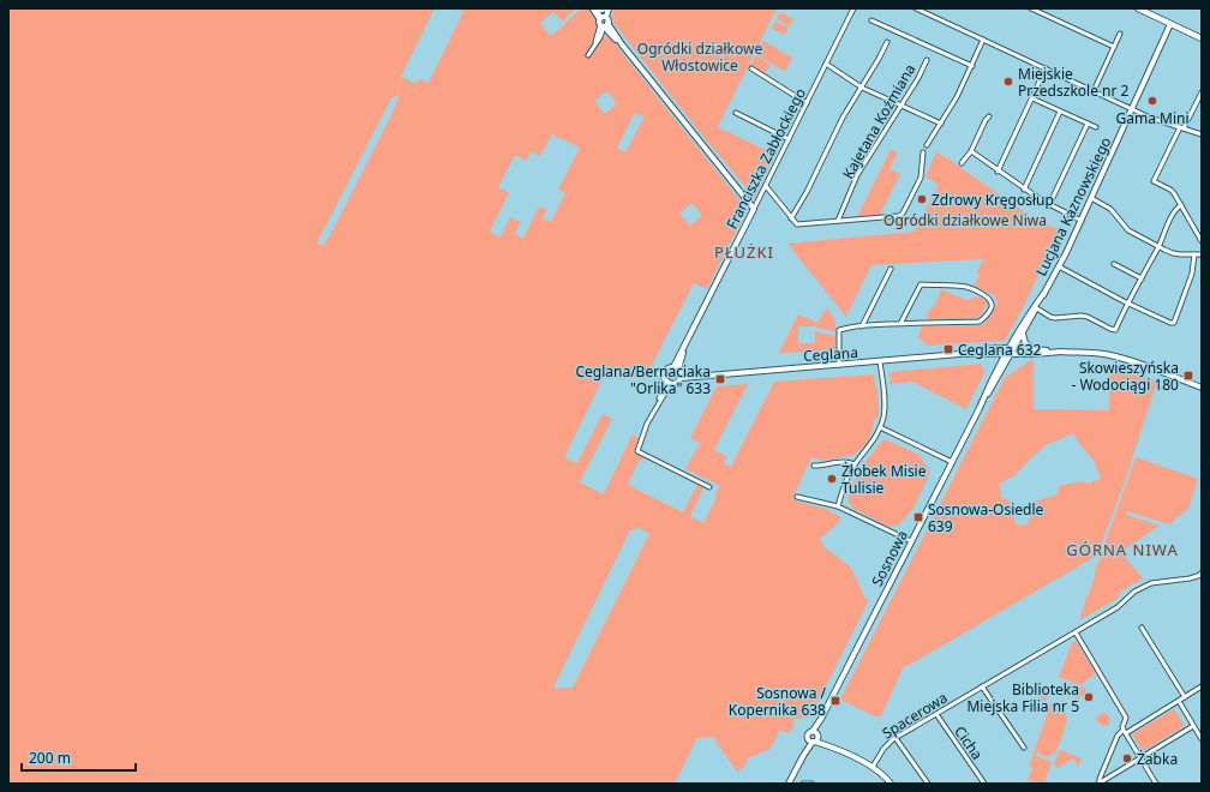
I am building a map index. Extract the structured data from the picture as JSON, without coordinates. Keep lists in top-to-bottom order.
{
  "streets": {
    "street": [
      "Kajetana Koźmiana",
      "Franciszka Zabłockiego",
      "Lucjana Kaznowskiego",
      "Ceglana",
      "Sosnowa",
      "Spacerowa",
      "Cicha"
    ]
  },
  "crossings": [
    ["Franciszka Zabłockiego", "Ceglana"],
    ["Lucjana Kaznowskiego", "Ceglana"],
    ["Lucjana Kaznowskiego", "Sosnowa"],
    ["Ceglana", "Sosnowa"],
    ["Spacerowa", "Cicha"]
  ],
  "districts": ["PŁUŻKI", "GÓRNA NIWA"],
  "parks": ["Ogródki działkowe Włostowice", "Ogródki działkowe Niwa"],
  "places": {
    "other": [
      "Miejskie Przedszkole nr 2",
      "Gama Mini",
      "Zdrowy Kręgosłup",
      "Żłobek Misie Tulisie",
      "Biblioteka Miejska Filia nr 5",
      "Żabka"
    ],
    "transit": [
      "Ceglana 632",
      "Skowieszyńska - Wodociągi 180",
      "Ceglana/Bernaciaka \"Orlika\" 633",
      "Sosnowa-Osiedle 639",
      "Sosnowa / Kopernika 638"
    ]
  },
  "scale_bar": "200 m"
}
